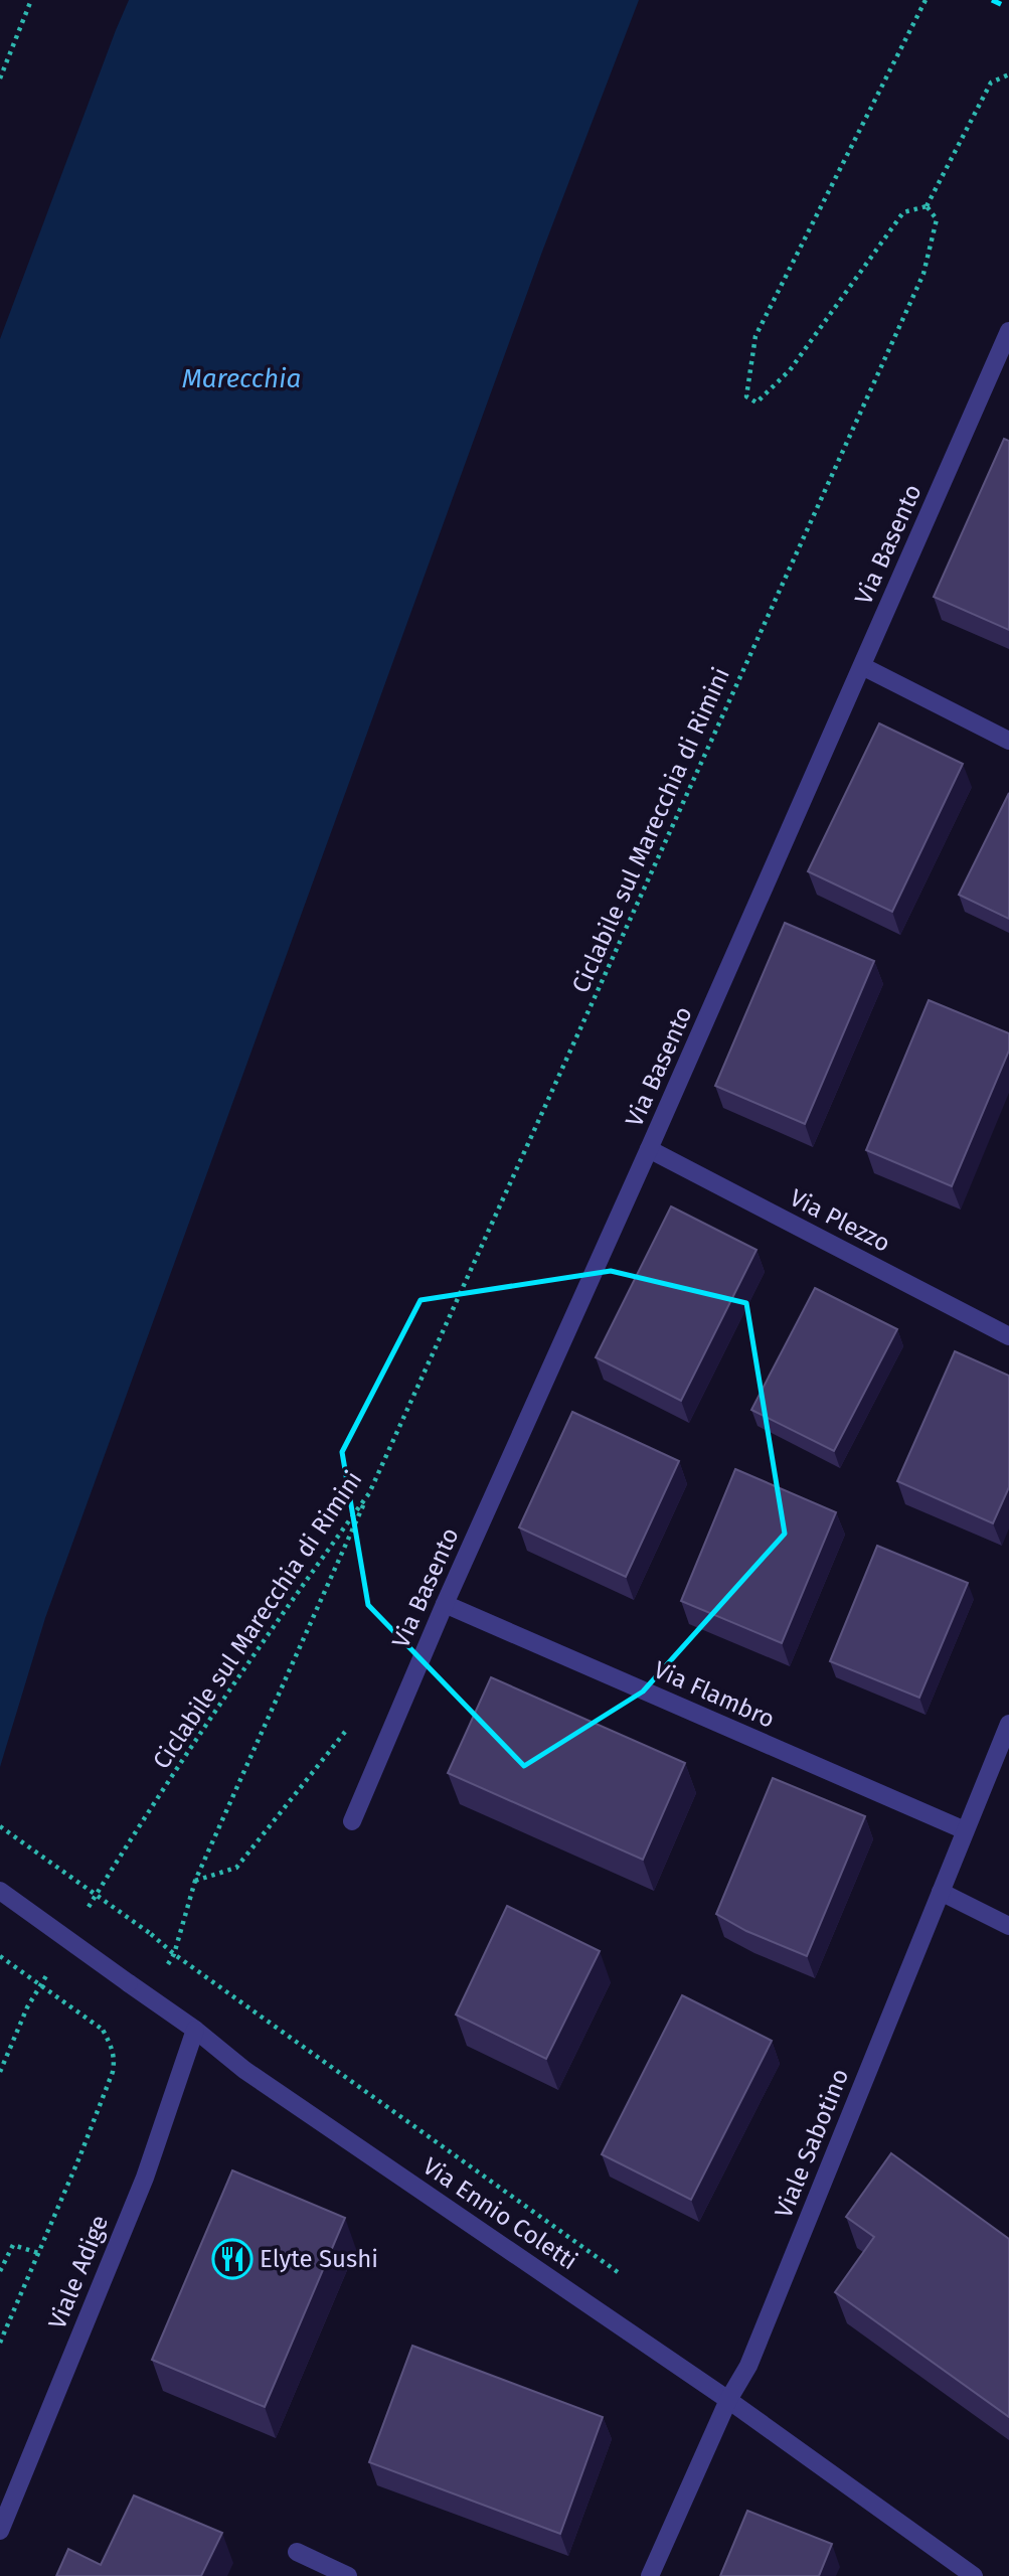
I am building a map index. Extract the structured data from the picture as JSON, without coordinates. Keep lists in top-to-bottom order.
{
  "streets": {
    "street": [
      "Via Basento",
      "Via Plezzo",
      "Via Flambro",
      "Viale Sabotino",
      "Via Ennio Coletti",
      "Viale Adige"
    ],
    "path": ["Ciclabile sul Marecchia di Rimini"]
  },
  "crossings": [
    ["Via Basento", "Via Plezzo"],
    ["Via Basento", "Via Flambro"],
    ["Via Flambro", "Viale Sabotino"],
    ["Viale Sabotino", "Via Ennio Coletti"],
    ["Via Ennio Coletti", "Viale Adige"]
  ],
  "water": ["Marecchia"],
  "places": {
    "restaurant": ["Elyte Sushi"]
  }
}
